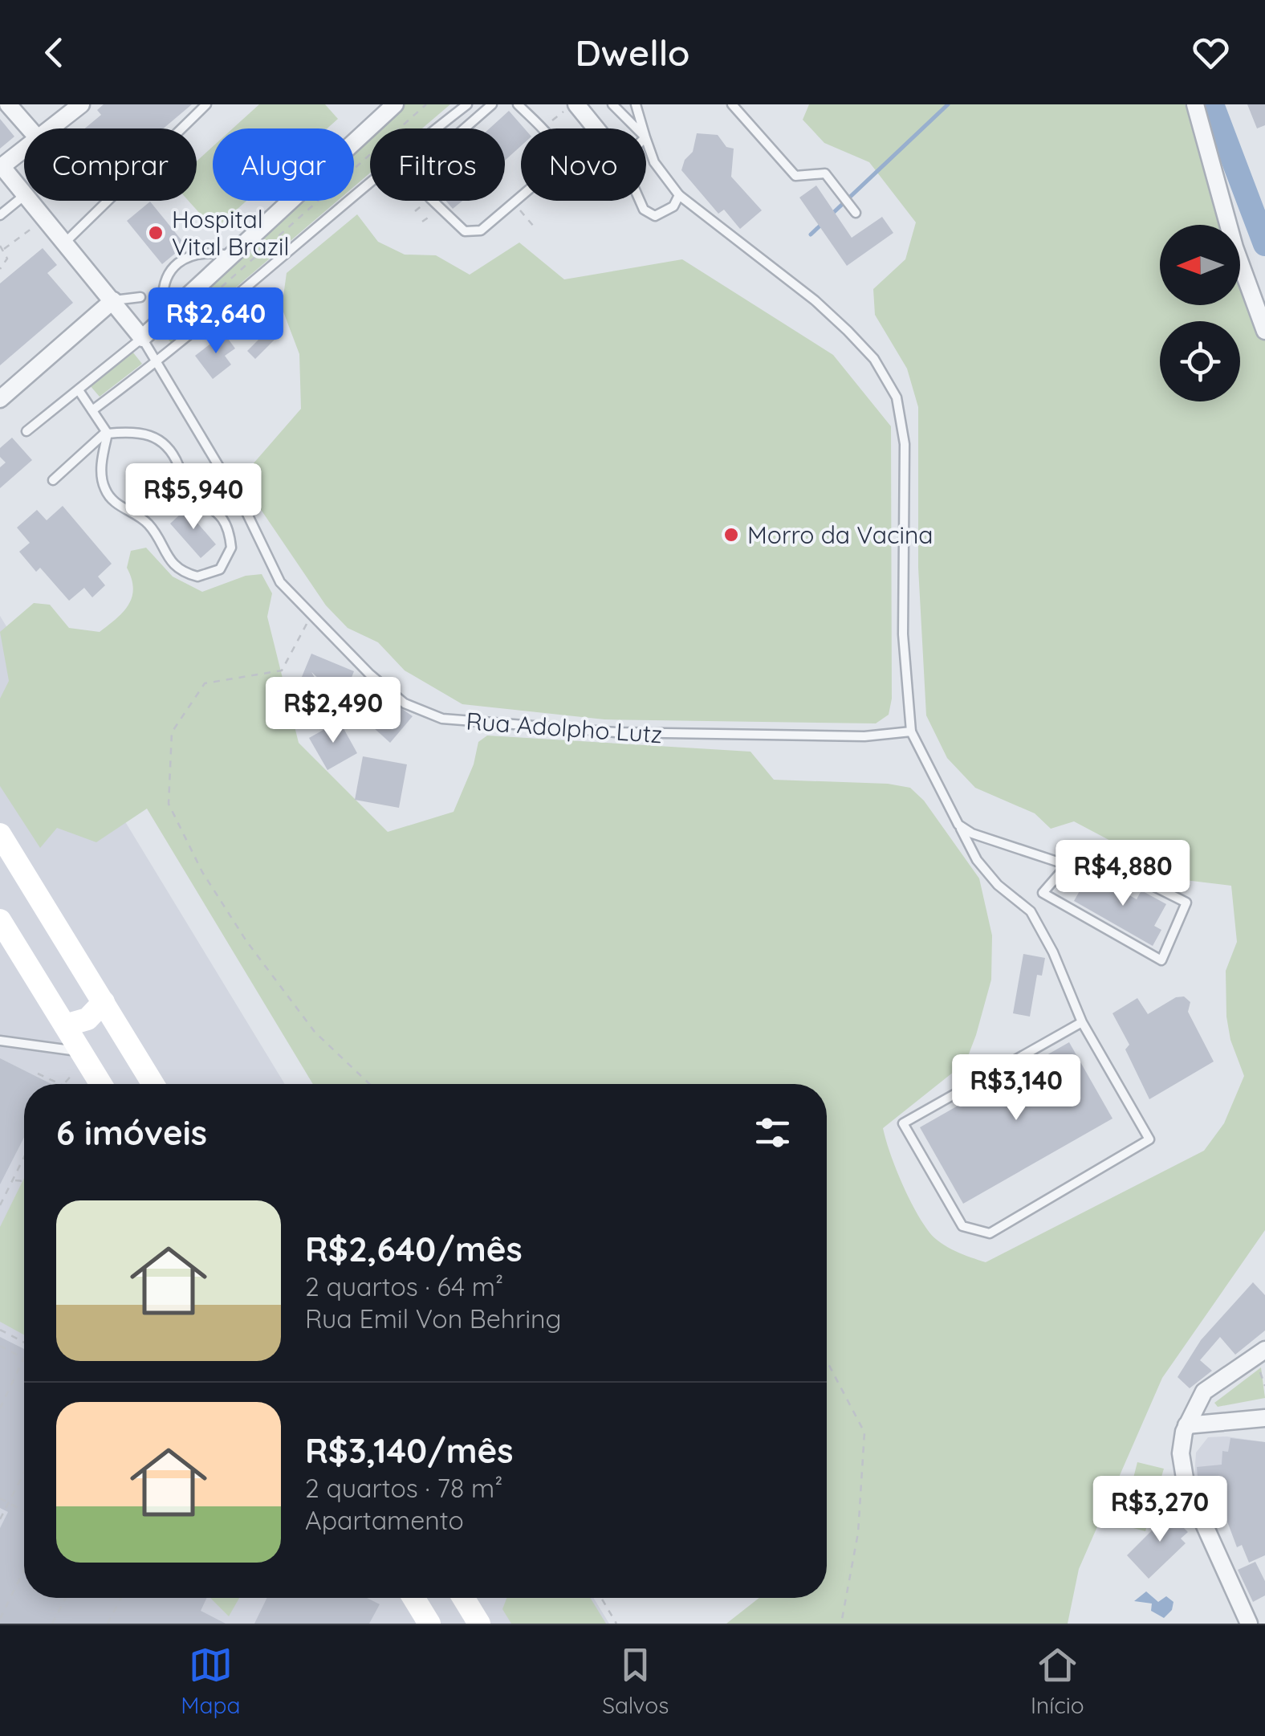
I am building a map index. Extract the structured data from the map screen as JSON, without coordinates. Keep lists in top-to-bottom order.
{
  "streets": {
    "lane": ["Rua Adolpho Lutz"]
  },
  "places": ["Hospital Vital Brazil", "Morro da Vacina"],
  "north": "left",
  "page": {
    "header": "Dwello",
    "chip": [
      "Comprar",
      "Alugar",
      "Filtros",
      "Novo"
    ],
    "price": [
      "R$2,640",
      "R$5,940",
      "R$2,490",
      "R$4,880",
      "R$3,140",
      "R$3,270"
    ],
    "heading": "6 imóveis",
    "list": [
      {
        "name": "R$2,640/mês",
        "note": "2 quartos · 64 m² · Rua Emil Von Behring"
      },
      {
        "name": "R$3,140/mês",
        "note": "2 quartos · 78 m² · Apartamento"
      }
    ],
    "tabs": ["Mapa", "Salvos", "Início"]
  }
}
